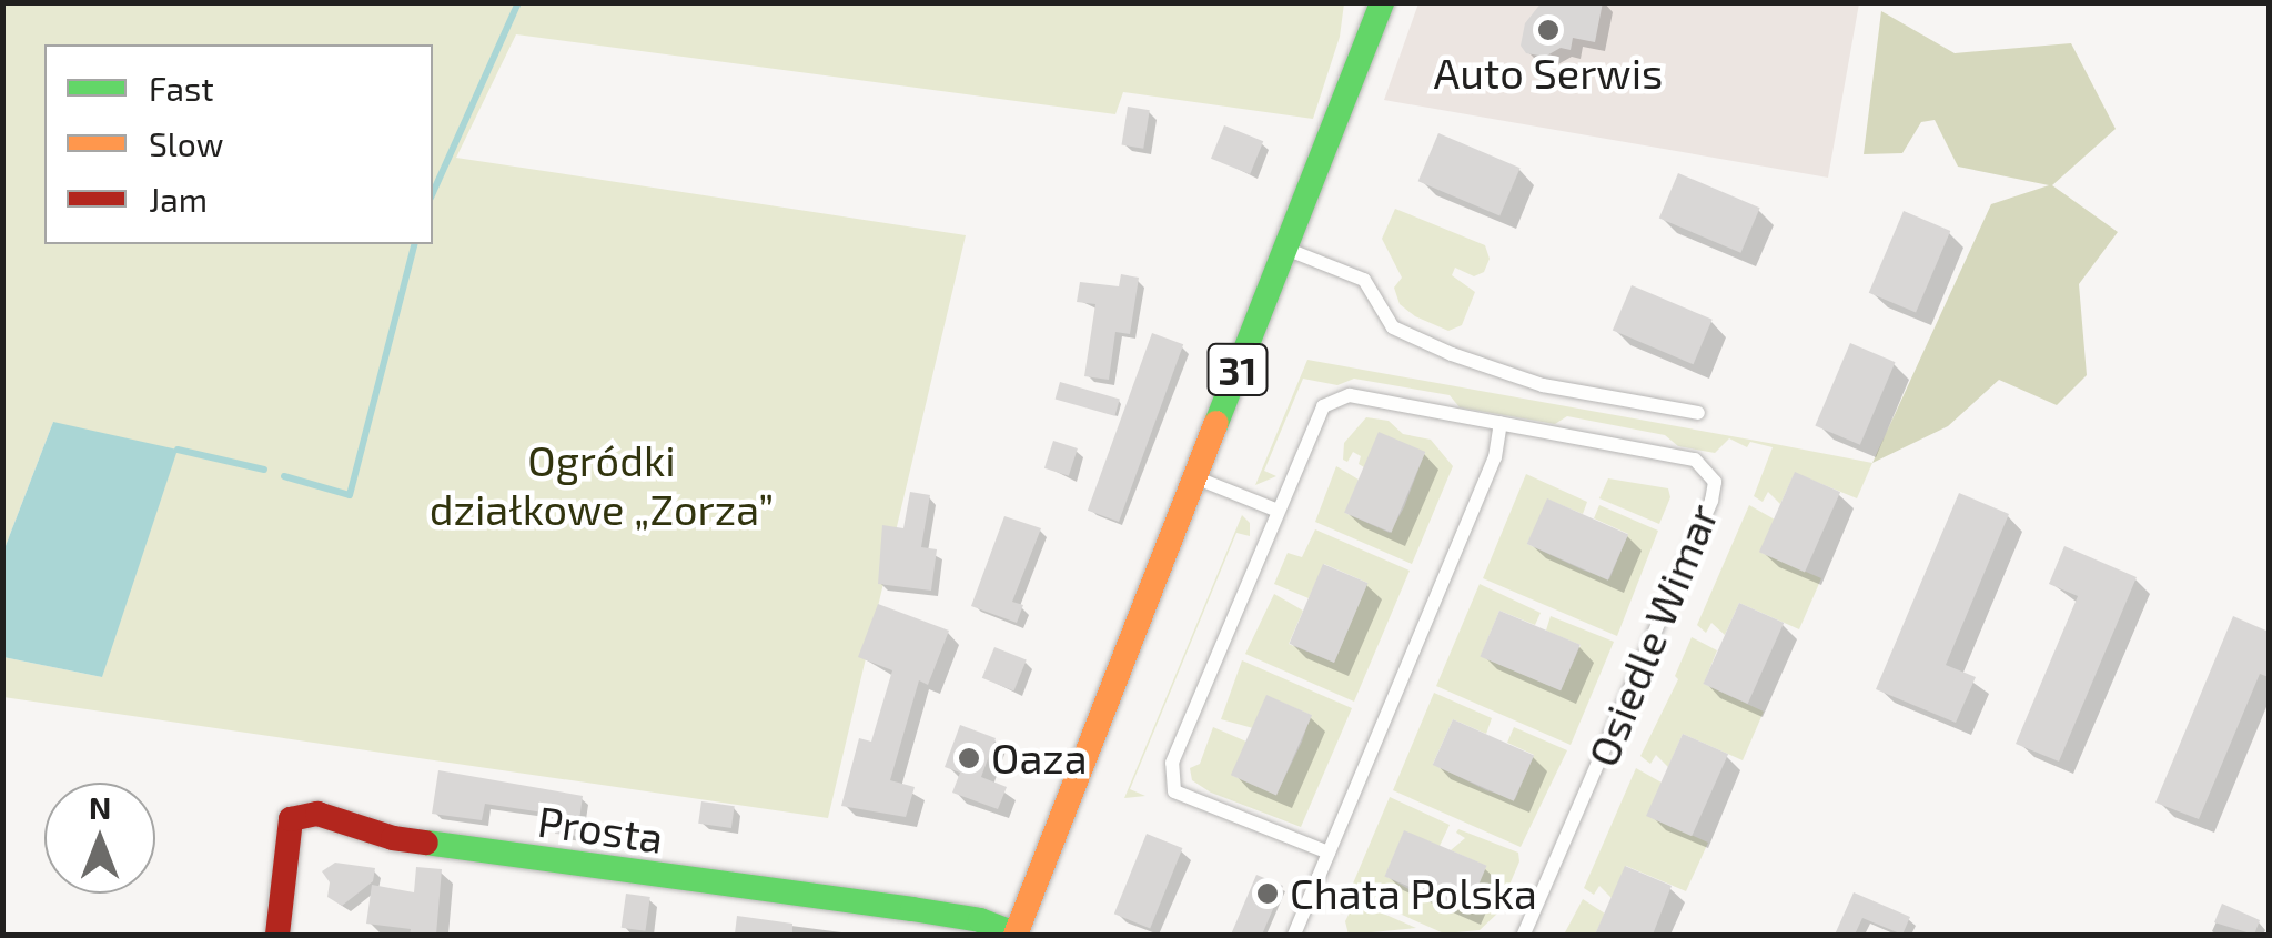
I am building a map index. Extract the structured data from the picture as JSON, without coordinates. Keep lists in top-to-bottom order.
{
  "streets": {
    "main road": ["31", "Prosta"],
    "lane": ["Osiedle Wimar"]
  },
  "crossings": [
    ["31", "Prosta"]
  ],
  "parks": ["Ogródki działkowe „Zorza”"],
  "places": ["Auto Serwis", "Oaza", "Chata Polska"],
  "legend": ["Fast", "Slow", "Jam"],
  "north": "top"
}
